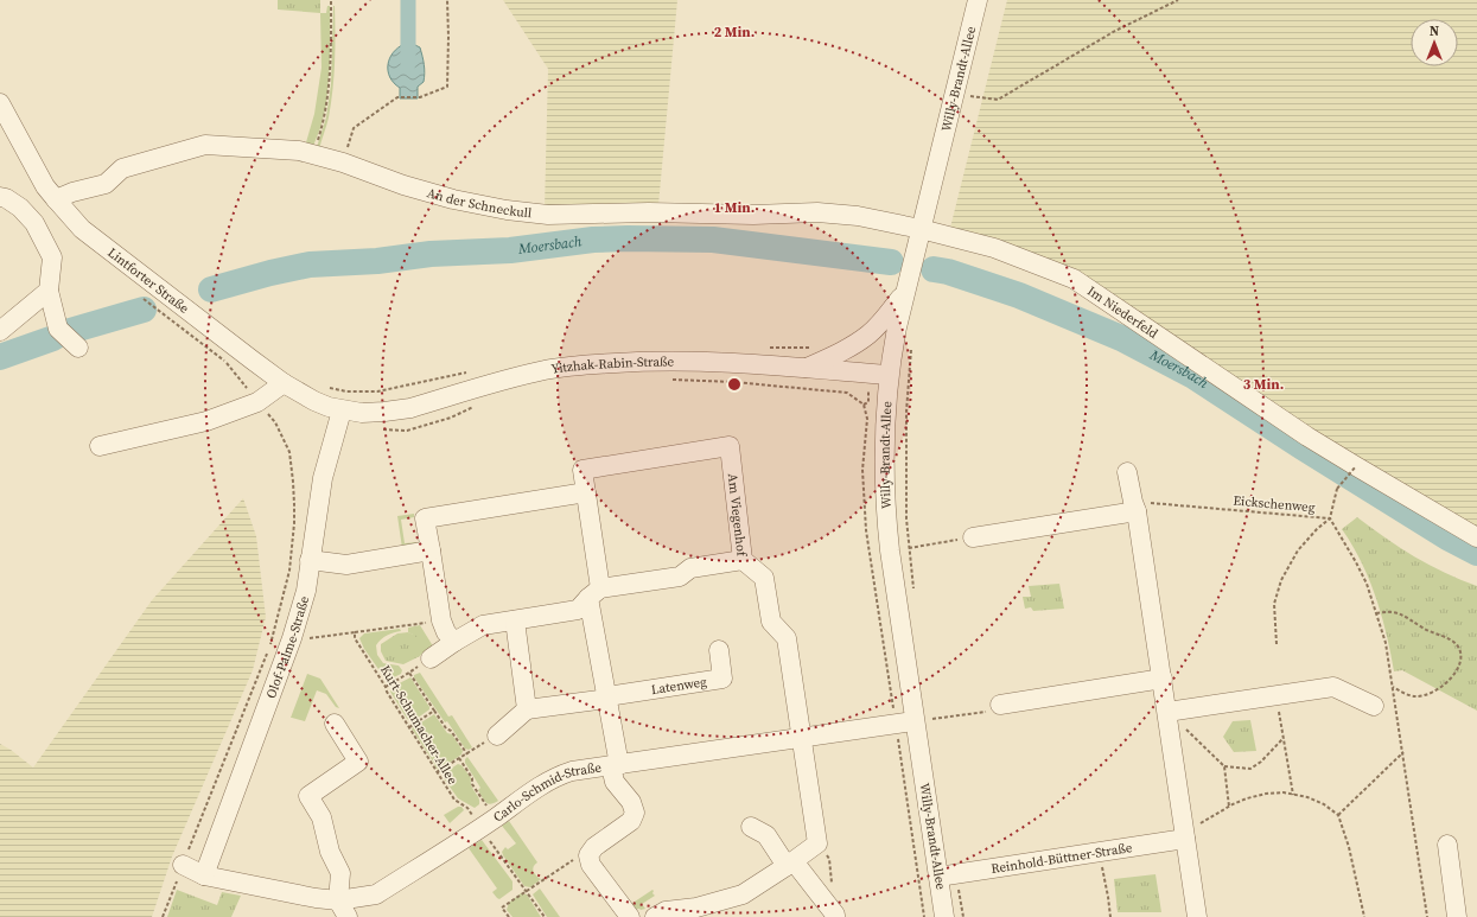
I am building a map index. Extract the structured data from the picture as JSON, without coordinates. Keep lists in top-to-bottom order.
{
  "streets": {
    "street": [
      "Willy-Brandt-Allee",
      "An der Schneckull",
      "Lintforter Straße",
      "Im Niederfeld",
      "Yitzhak-Rabin-Straße",
      "Am Viegenhof",
      "Olof-Palme-Straße",
      "Latenweg",
      "Carlo-Schmid-Straße",
      "Reinhold-Büttner-Straße"
    ],
    "path": ["Eickschenweg", "Kurt-Schumacher-Allee"]
  },
  "crossings": [
    ["Willy-Brandt-Allee", "An der Schneckull"],
    ["Willy-Brandt-Allee", "Im Niederfeld"],
    ["Willy-Brandt-Allee", "Yitzhak-Rabin-Straße"],
    ["Willy-Brandt-Allee", "Carlo-Schmid-Straße"],
    ["Willy-Brandt-Allee", "Reinhold-Büttner-Straße"],
    ["An der Schneckull", "Lintforter Straße"],
    ["An der Schneckull", "Im Niederfeld"],
    ["Lintforter Straße", "Yitzhak-Rabin-Straße"],
    ["Lintforter Straße", "Olof-Palme-Straße"],
    ["Yitzhak-Rabin-Straße", "Olof-Palme-Straße"],
    ["Am Viegenhof", "Carlo-Schmid-Straße"],
    ["Olof-Palme-Straße", "Carlo-Schmid-Straße"],
    ["Kurt-Schumacher-Allee", "Carlo-Schmid-Straße"]
  ],
  "water": ["Moersbach"],
  "north": "top",
  "rings": ["2 Min.", "1 Min.", "3 Min."]
}
